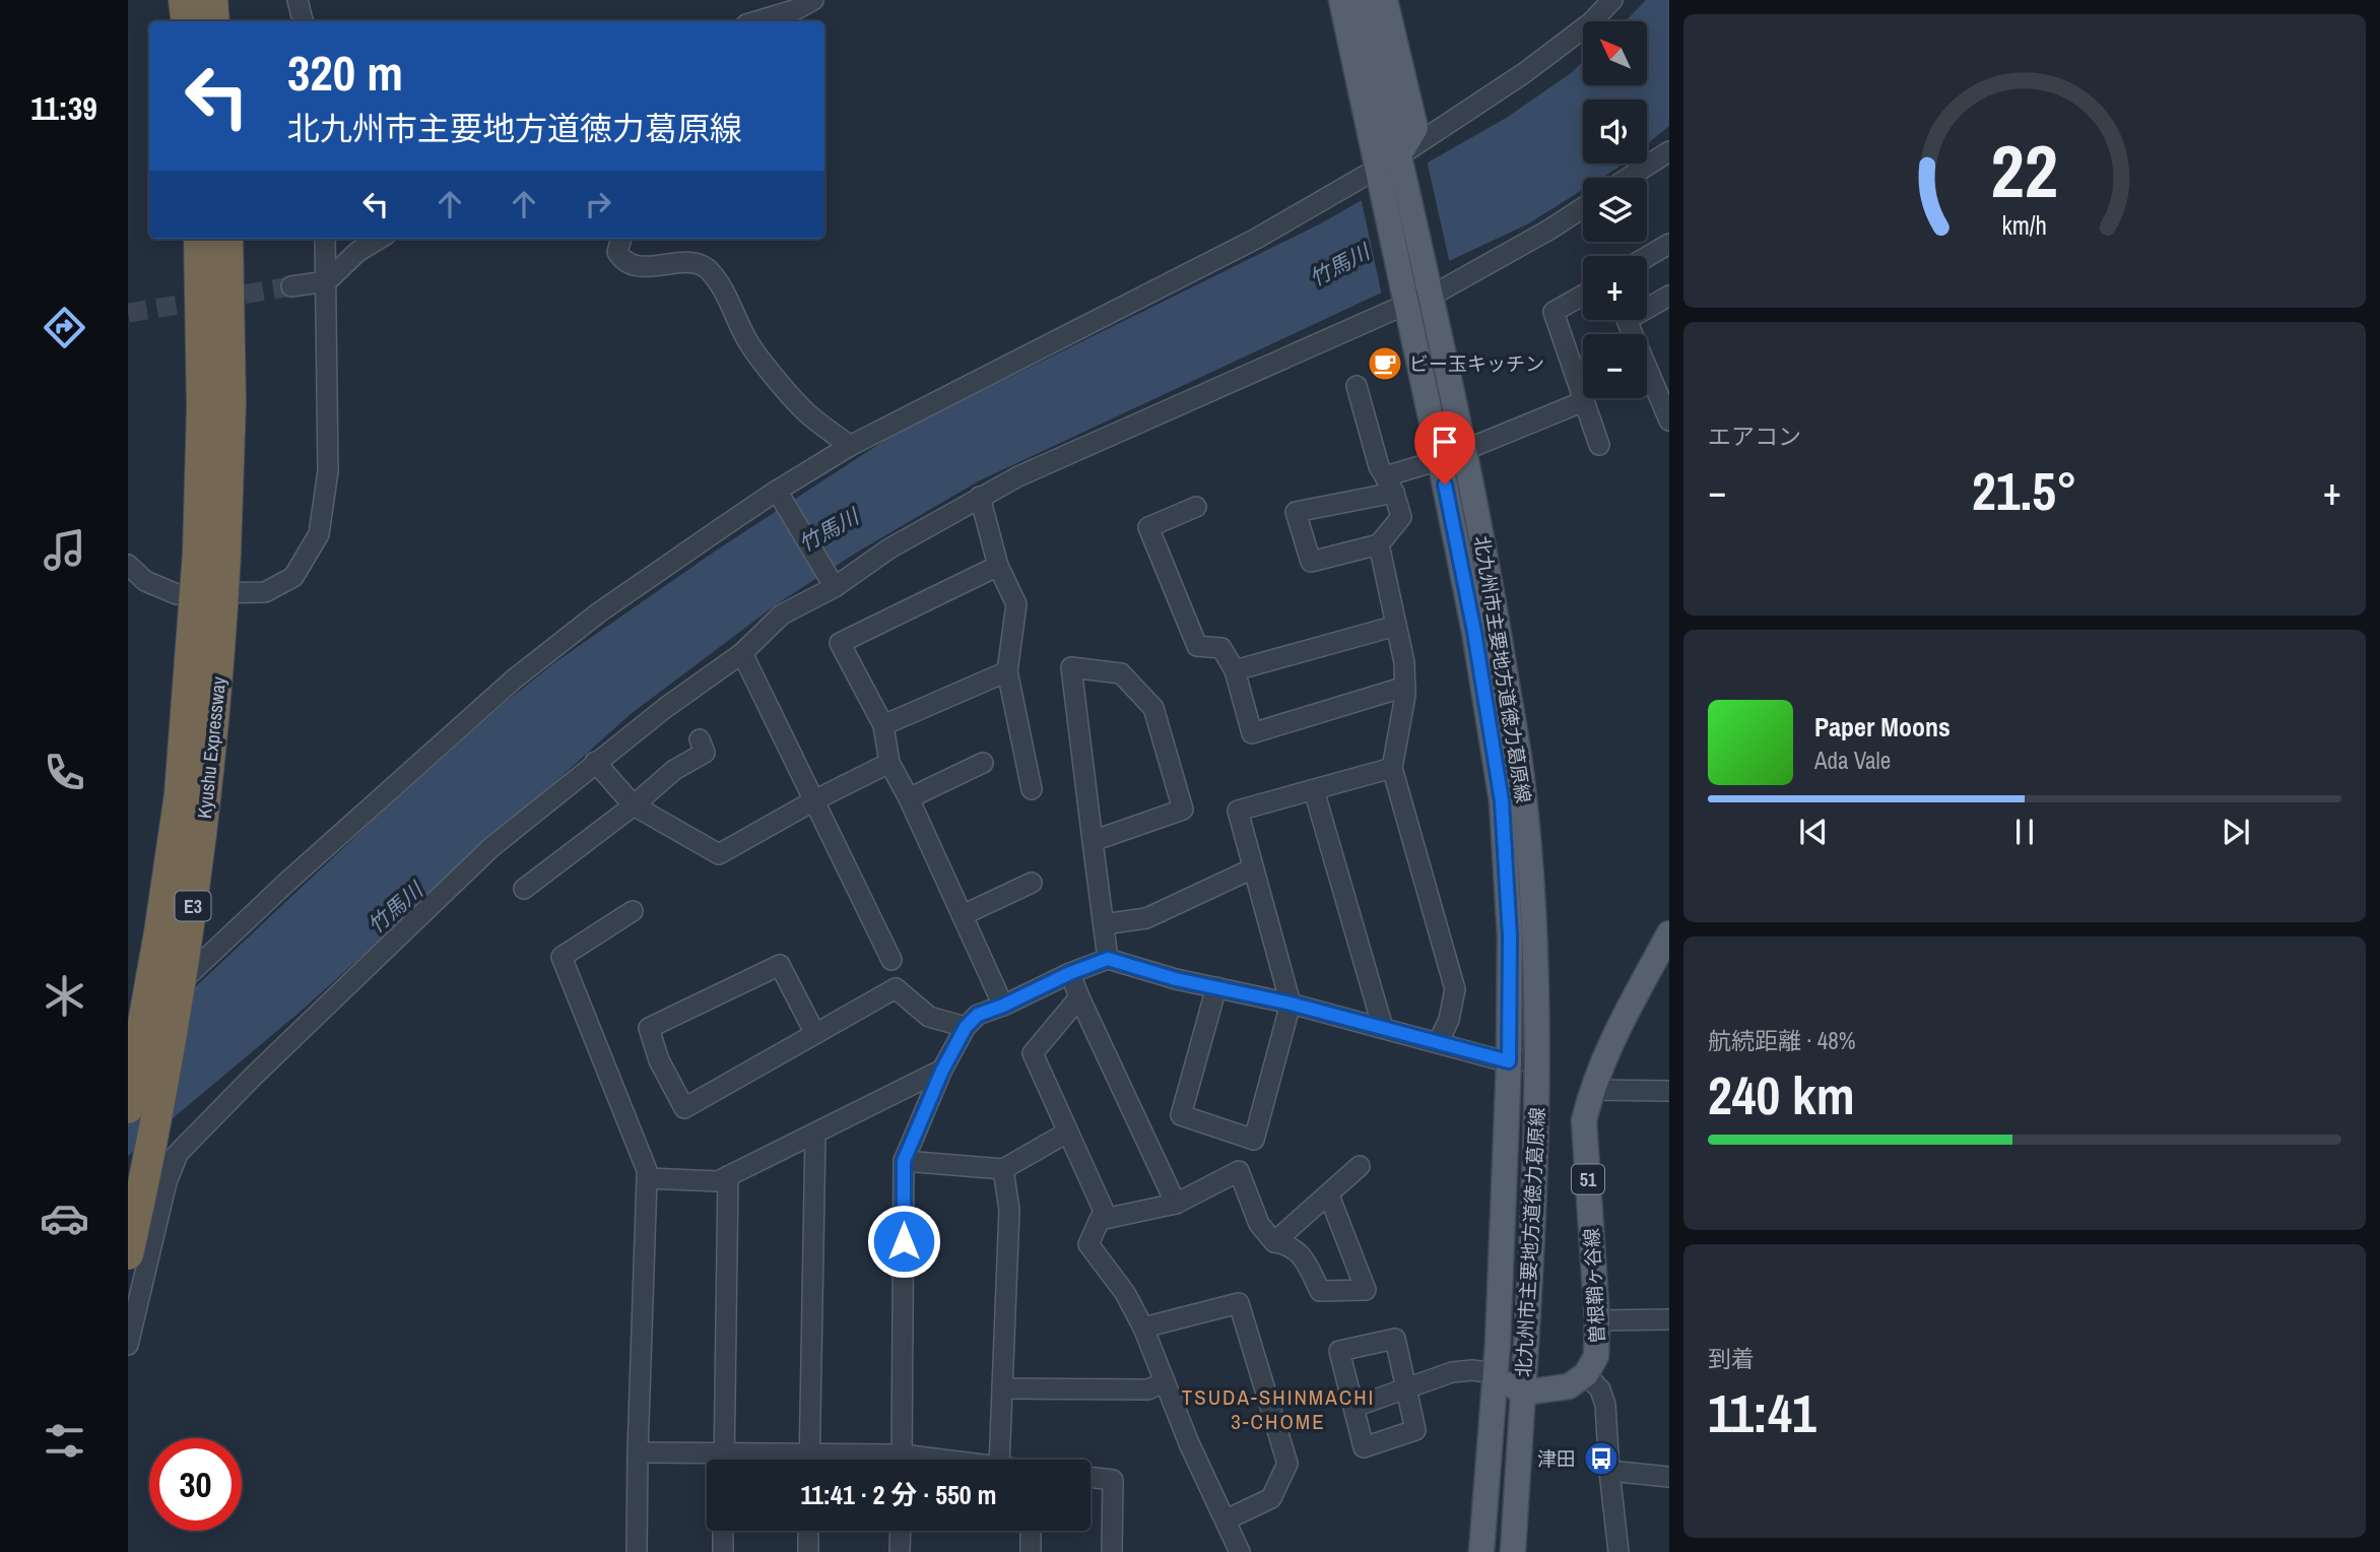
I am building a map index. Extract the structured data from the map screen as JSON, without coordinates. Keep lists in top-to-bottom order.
{
  "streets": {
    "highway": ["Kyushu Expressway", "E3"],
    "main road": ["北九州市主要地方道徳力葛原線", "51", "曽根鞘ヶ谷線"]
  },
  "districts": ["TSUDA-SHINMACHI 3-CHOME"],
  "water": ["竹馬川"],
  "places": {
    "cafe": ["ビー玉キッチン"],
    "bus stop": ["津田"]
  },
  "north": "top left",
  "page": {
    "tabs": "11:39",
    "map_buttons": ["+", "−"],
    "turn": ["320 m", "北九州市主要地方道徳力葛原線"],
    "tile": [
      "エアコン",
      ["航続距離 · 48%", "240 km"],
      ["到着", "11:41"]
    ],
    "heat": ["−", "21.5°", "+"],
    "song": ["Paper Moons", "Ada Vale"],
    "limit": "30",
    "trip": "11:41 · 2 分 · 550 m",
    "gauge": ["22", "km/h"]
  }
}
